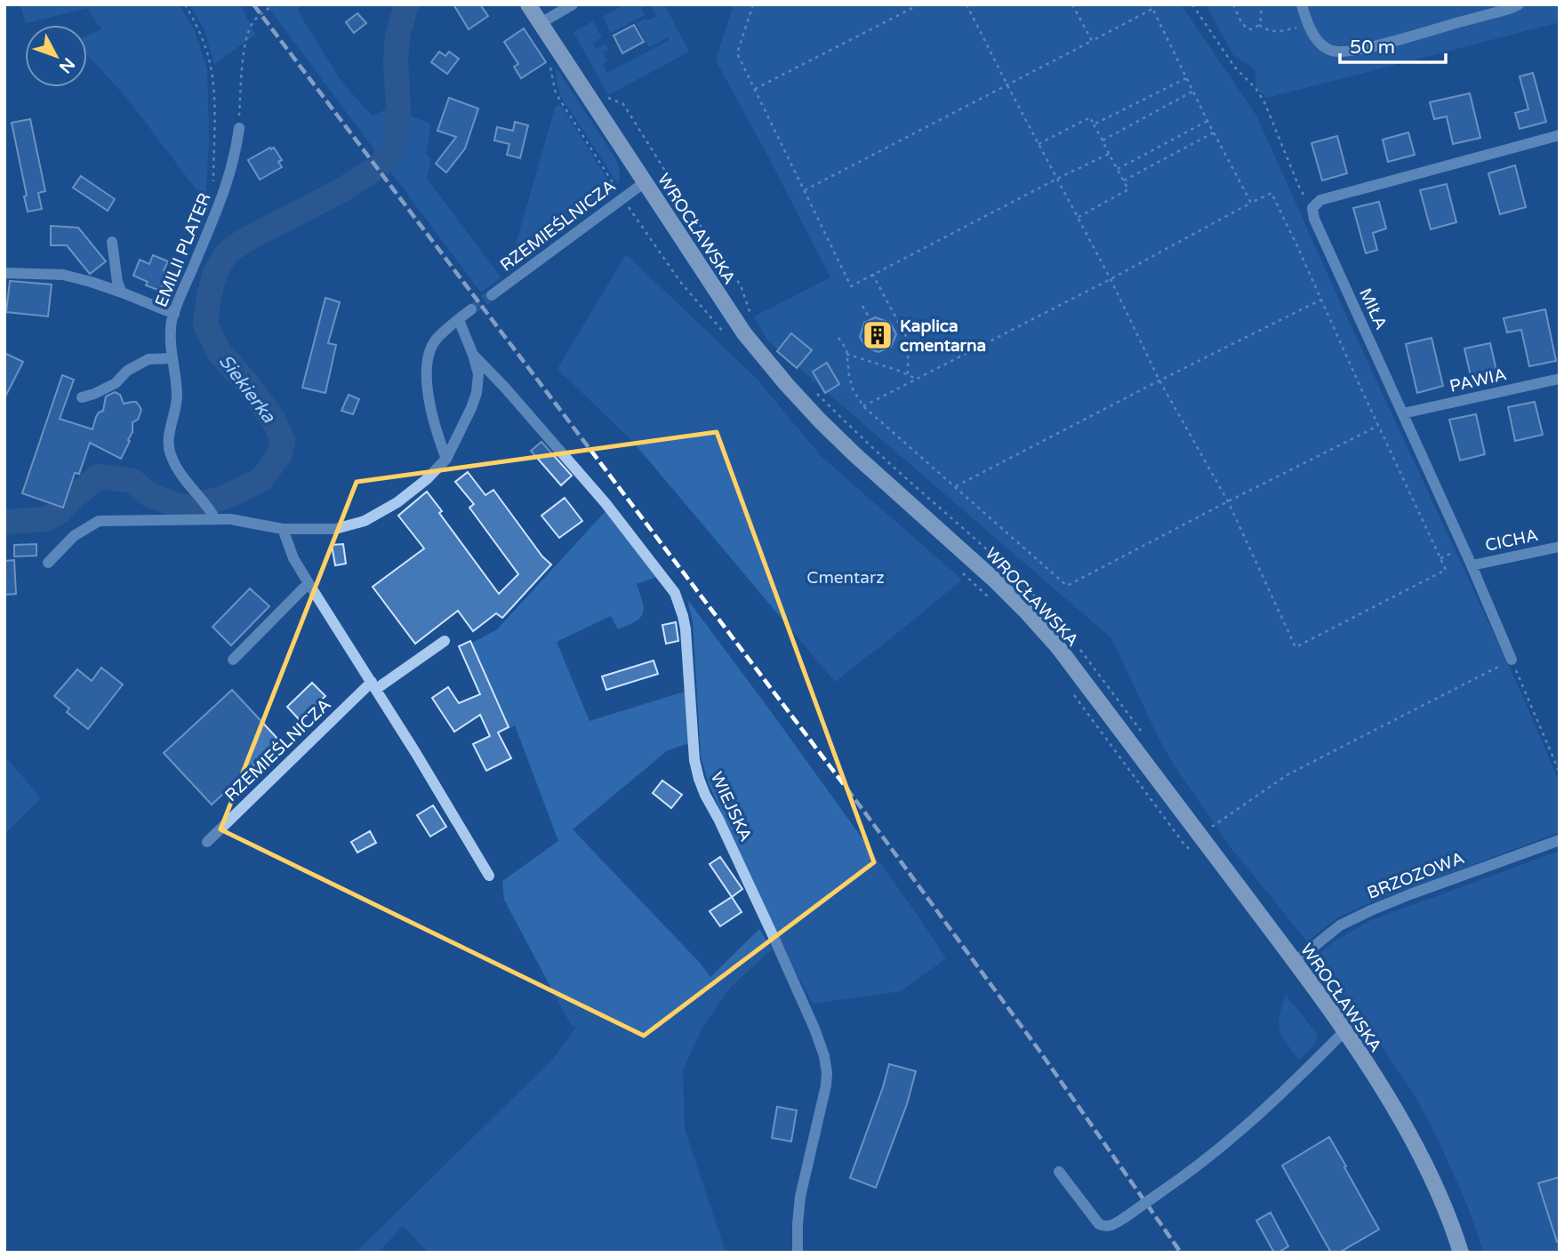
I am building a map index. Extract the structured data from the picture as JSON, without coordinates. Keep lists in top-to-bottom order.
{
  "streets": {
    "main road": ["WROCŁAWSKA"],
    "street": [
      "RZEMIEŚLNICZA",
      "EMILII PLATER",
      "MIŁA",
      "PAWIA",
      "CICHA",
      "WIEJSKA",
      "BRZOZOWA"
    ]
  },
  "crossings": [
    ["RZEMIEŚLNICZA", "WROCŁAWSKA"],
    ["WROCŁAWSKA", "BRZOZOWA"],
    ["MIŁA", "PAWIA"],
    ["MIŁA", "CICHA"]
  ],
  "water": ["Siekierka"],
  "parks": ["Cmentarz"],
  "places": {
    "building": ["Kaplica cmentarna"]
  },
  "scale_bar": "50 m",
  "north": "bottom right"
}
